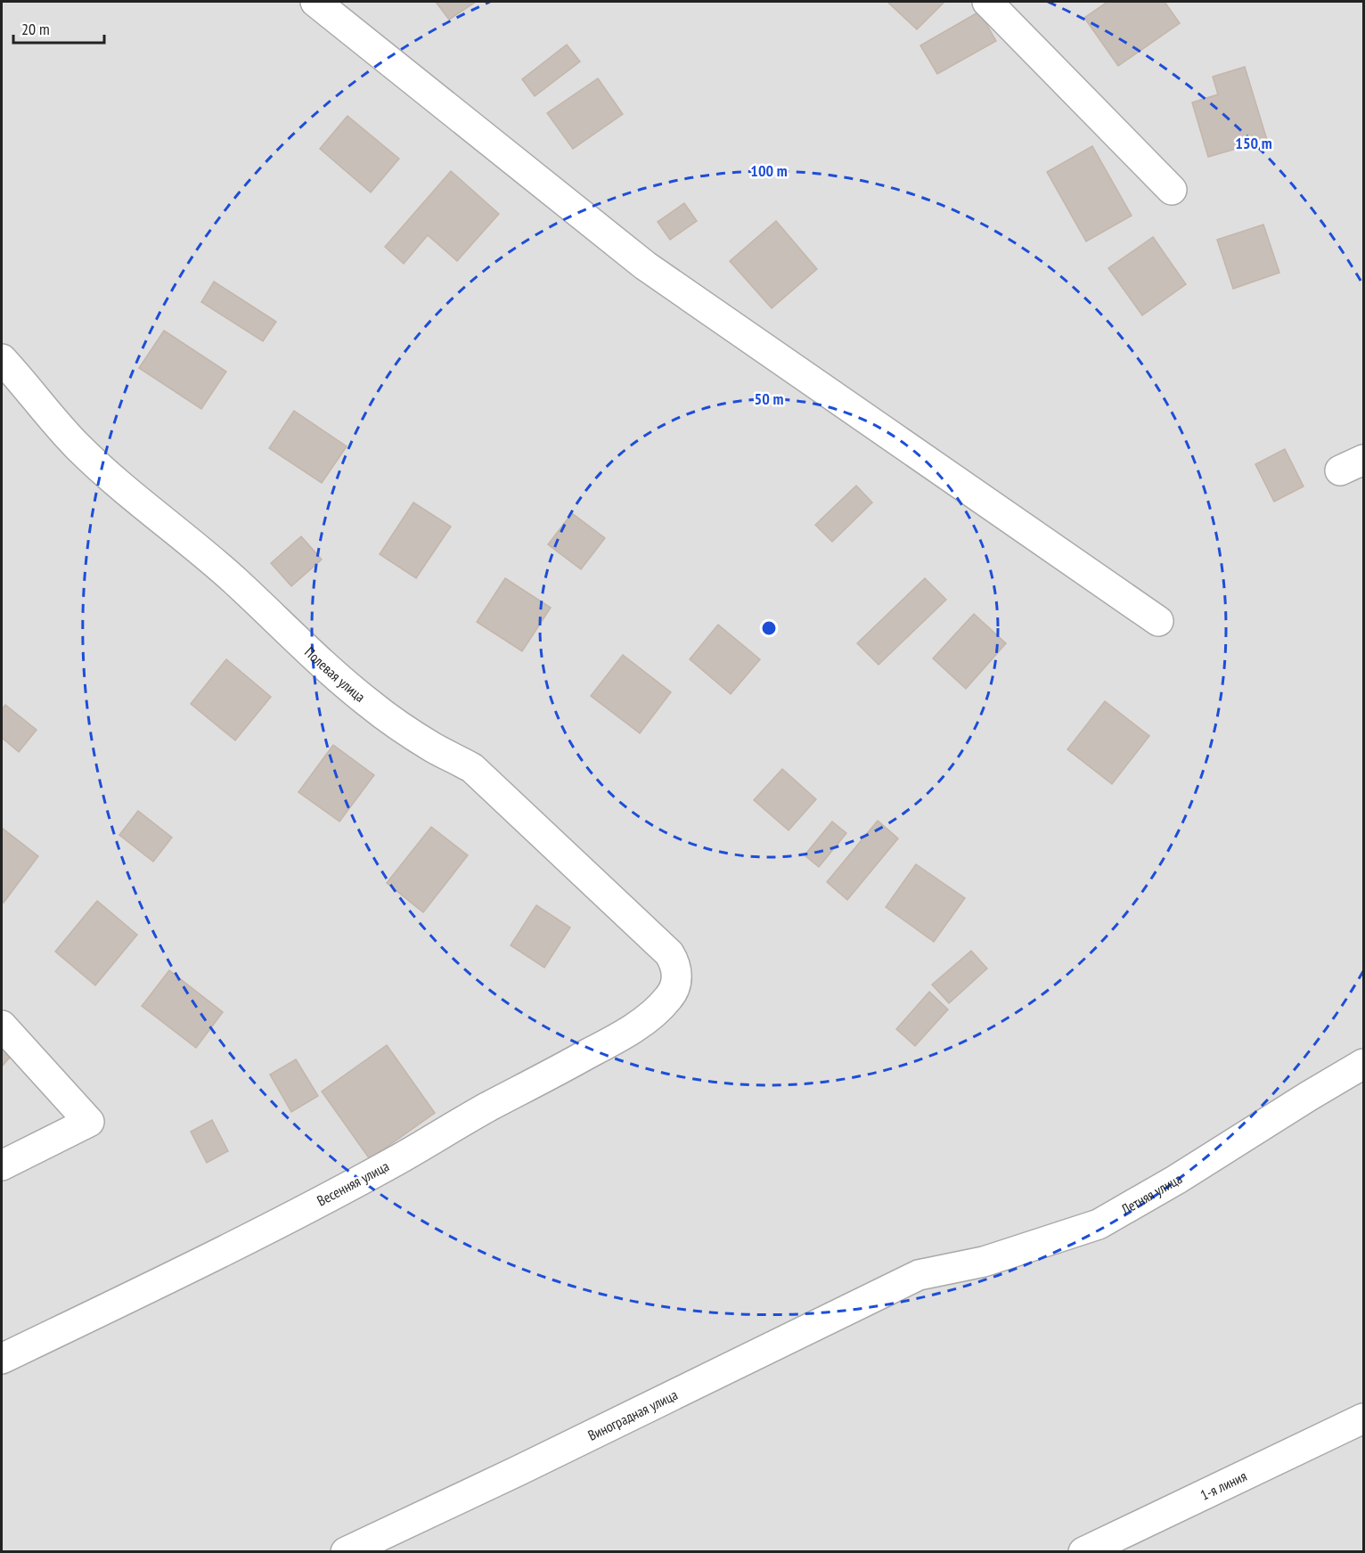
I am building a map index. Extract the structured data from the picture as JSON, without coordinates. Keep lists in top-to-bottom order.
{
  "streets": {
    "street": [
      "Полевая улица",
      "Весенняя улица",
      "Летняя улица",
      "Виноградная улица",
      "1-я линия"
    ]
  },
  "crossings": [
    ["Полевая улица", "Весенняя улица"],
    ["Летняя улица", "Виноградная улица"]
  ],
  "scale_bar": "20 m",
  "rings": ["150 m", "100 m", "50 m"]
}
